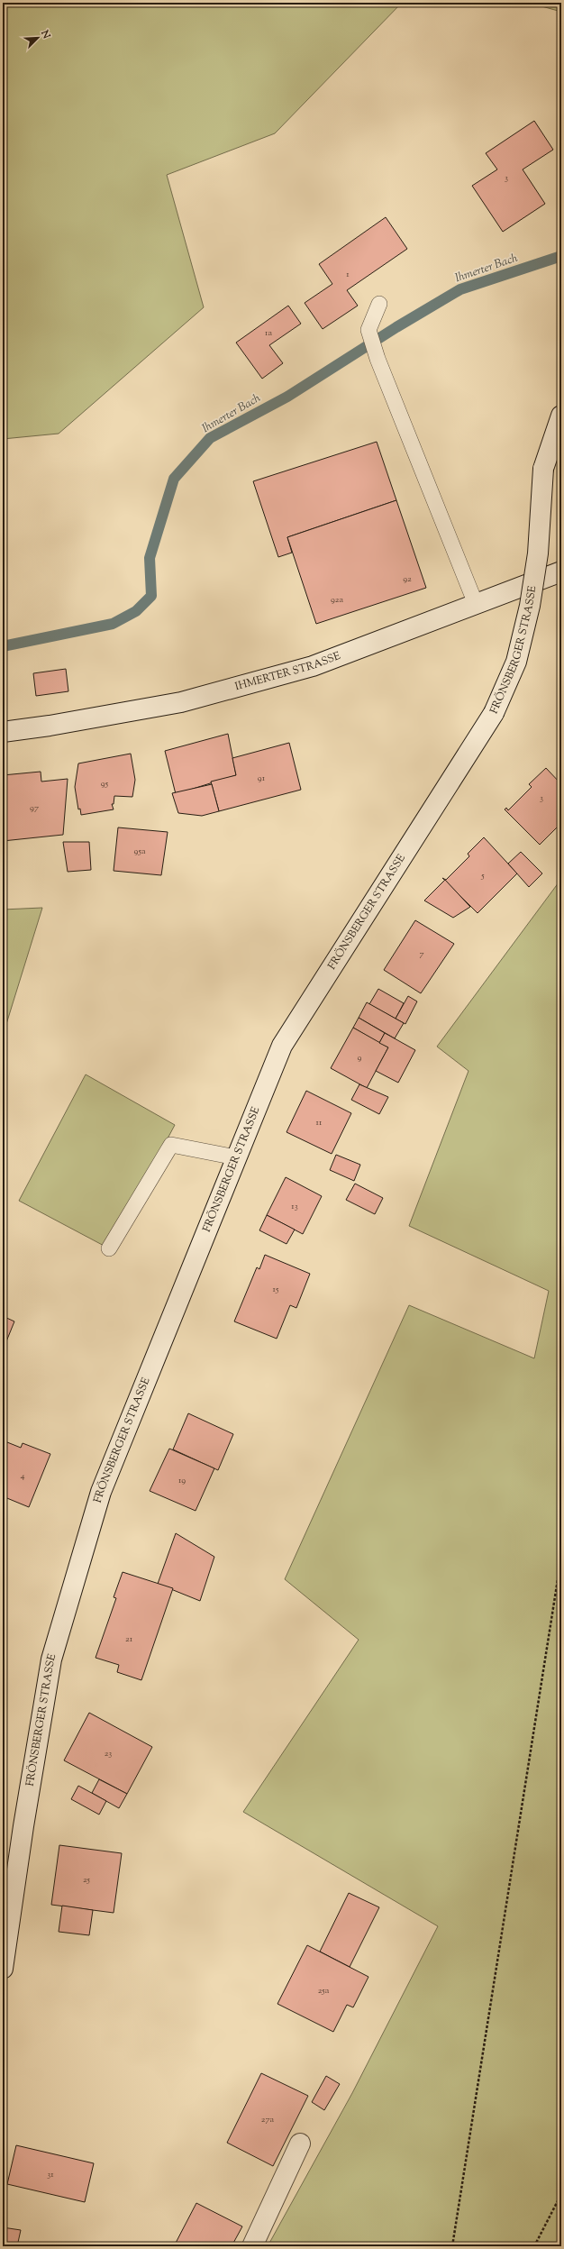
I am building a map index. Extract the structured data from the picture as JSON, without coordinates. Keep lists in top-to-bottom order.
{
  "streets": {
    "street": ["FRÖNSBERGER STRASSE", "IHMERTER STRASSE"]
  },
  "water": ["Ihmerter Bach"],
  "house_numbers": [
    "3",
    "1",
    "1a",
    "92",
    "92a",
    "91",
    "95",
    "3",
    "97",
    "95a",
    "5",
    "7",
    "9",
    "11",
    "13",
    "15",
    "4",
    "19",
    "21",
    "23",
    "25",
    "25a",
    "27a",
    "31"
  ],
  "north": "top right"
}
